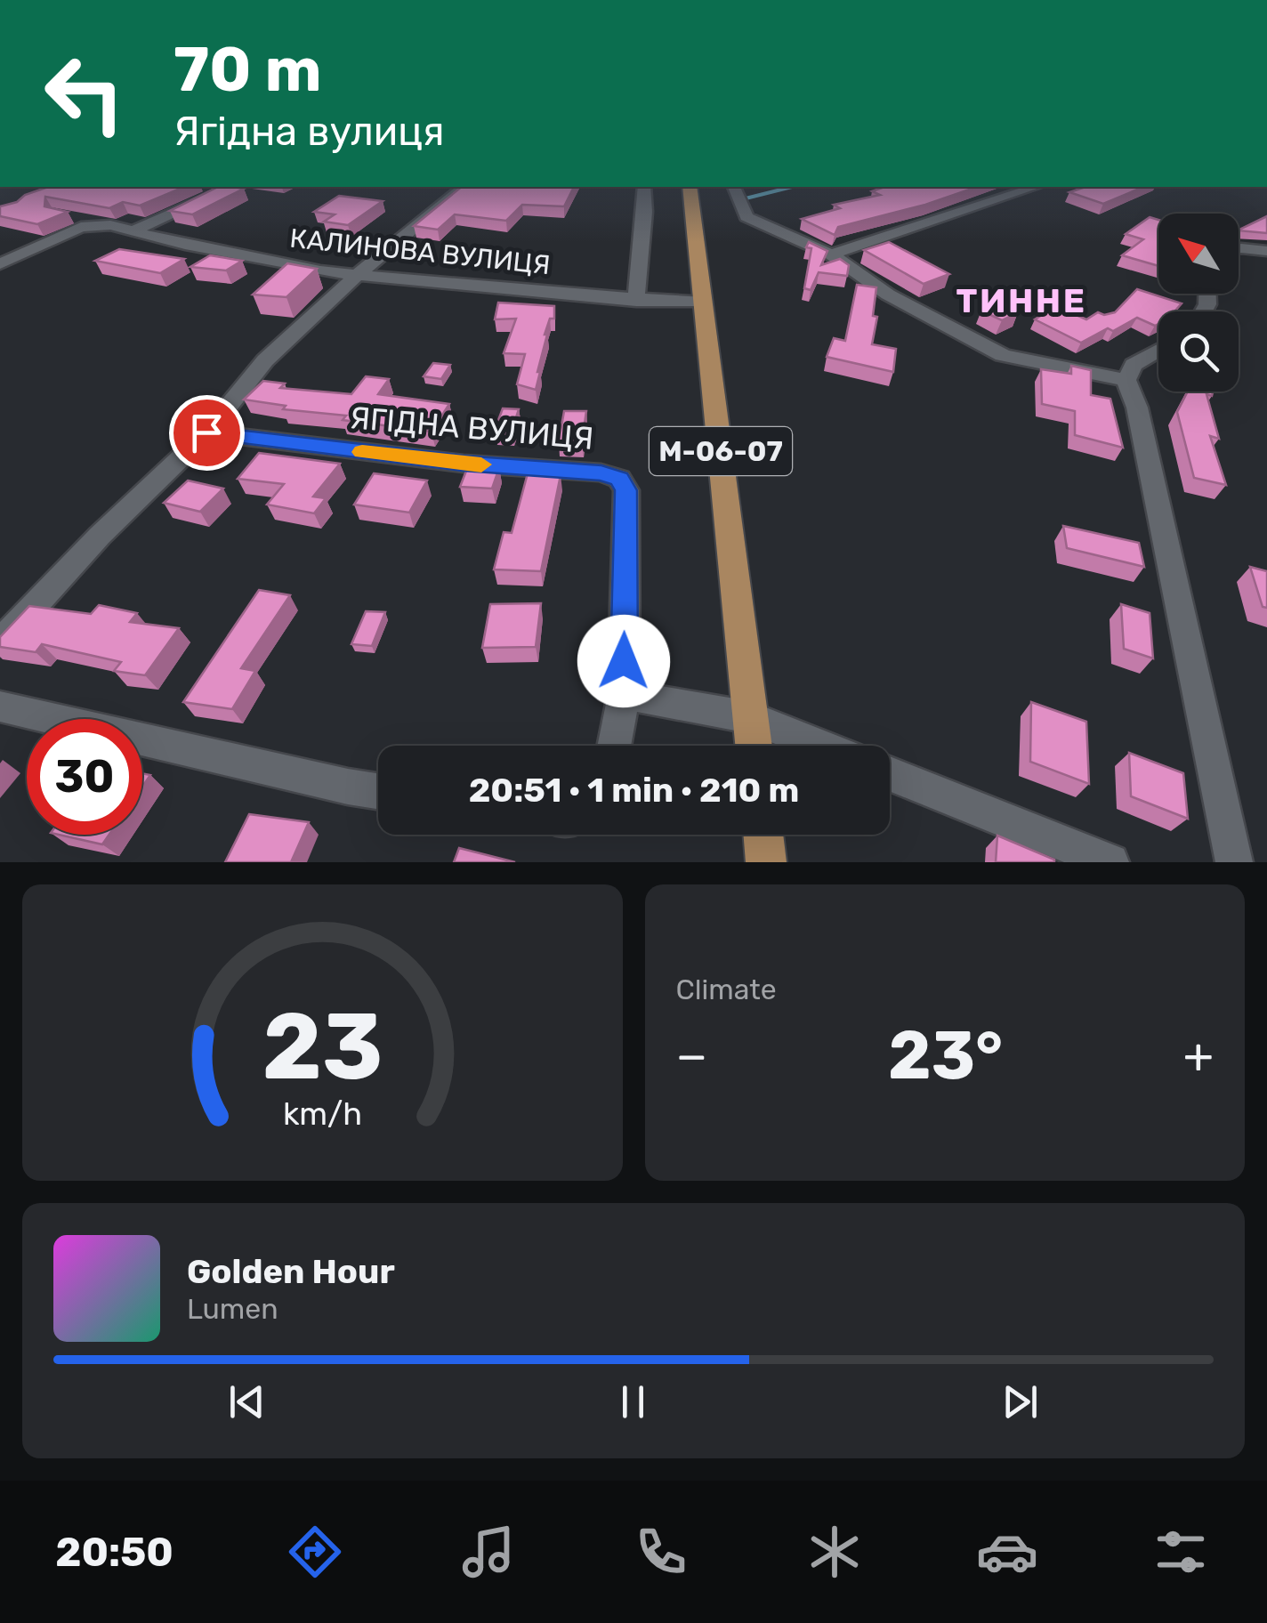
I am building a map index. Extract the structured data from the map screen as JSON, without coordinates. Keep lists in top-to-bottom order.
{
  "streets": {
    "main road": ["М-06-07"],
    "street": ["КАЛИНОВА ВУЛИЦЯ", "ЯГІДНА ВУЛИЦЯ"]
  },
  "crossings": [
    ["КАЛИНОВА ВУЛИЦЯ", "М-06-07"]
  ],
  "districts": ["ТИННЕ"],
  "north": "top left",
  "page": {
    "turn": ["70 m", "Ягідна вулиця"],
    "limit": "30",
    "trip": "20:51 · 1 min · 210 m",
    "tile": "Climate",
    "heat": ["−", "23°", "+"],
    "song": ["Golden Hour", "Lumen"],
    "tabs": "20:50",
    "gauge": ["23", "km/h"]
  }
}
